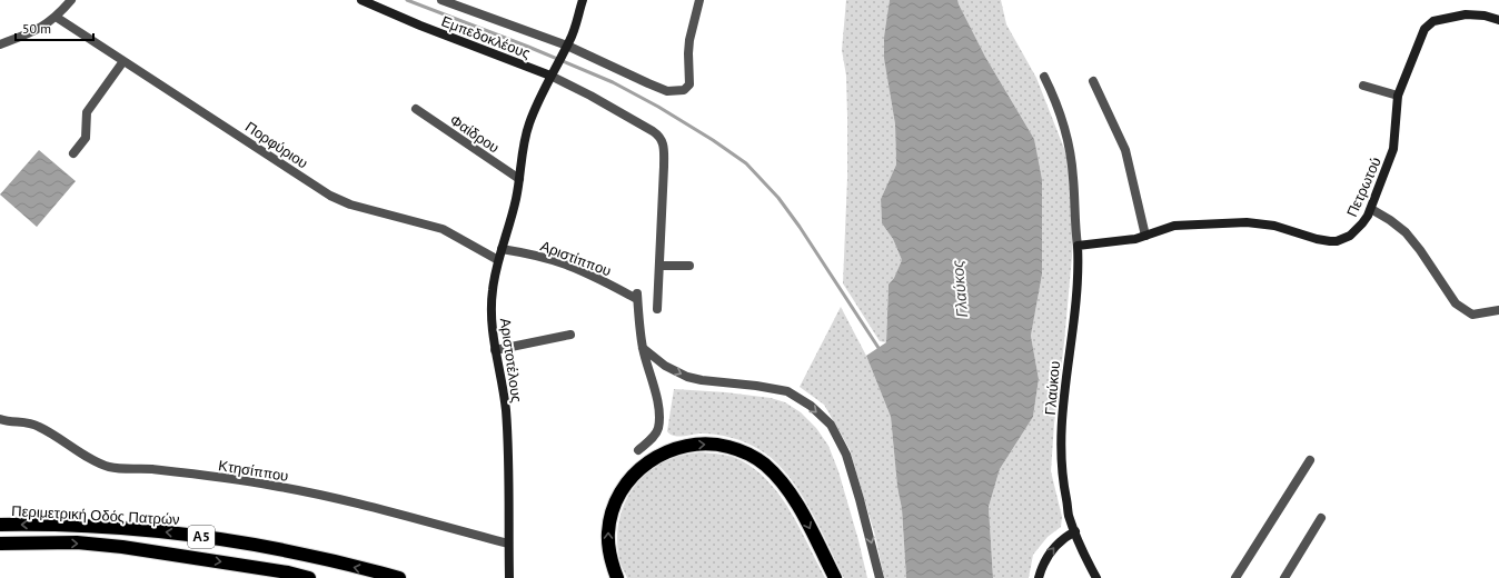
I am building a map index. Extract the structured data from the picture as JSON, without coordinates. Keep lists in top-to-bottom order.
{
  "streets": {
    "highway": ["Περιμετρική Οδός Πατρών", "Α5"],
    "street": [
      "Εμπεδοκλέους",
      "Φαίδρου",
      "Πορφύριου",
      "Πετρωτού",
      "Αριστίππου",
      "Αριστοτέλους",
      "Γλαύκου",
      "Κτησίππου"
    ]
  },
  "crossings": [
    ["Εμπεδοκλέους", "Αριστοτέλους"],
    ["Φαίδρου", "Αριστοτέλους"],
    ["Πορφύριου", "Αριστοτέλους"],
    ["Πετρωτού", "Γλαύκου"],
    ["Αριστίππου", "Αριστοτέλους"],
    ["Αριστοτέλους", "Κτησίππου"]
  ],
  "water": ["Γλαύκος"],
  "scale_bar": "50 m"
}
